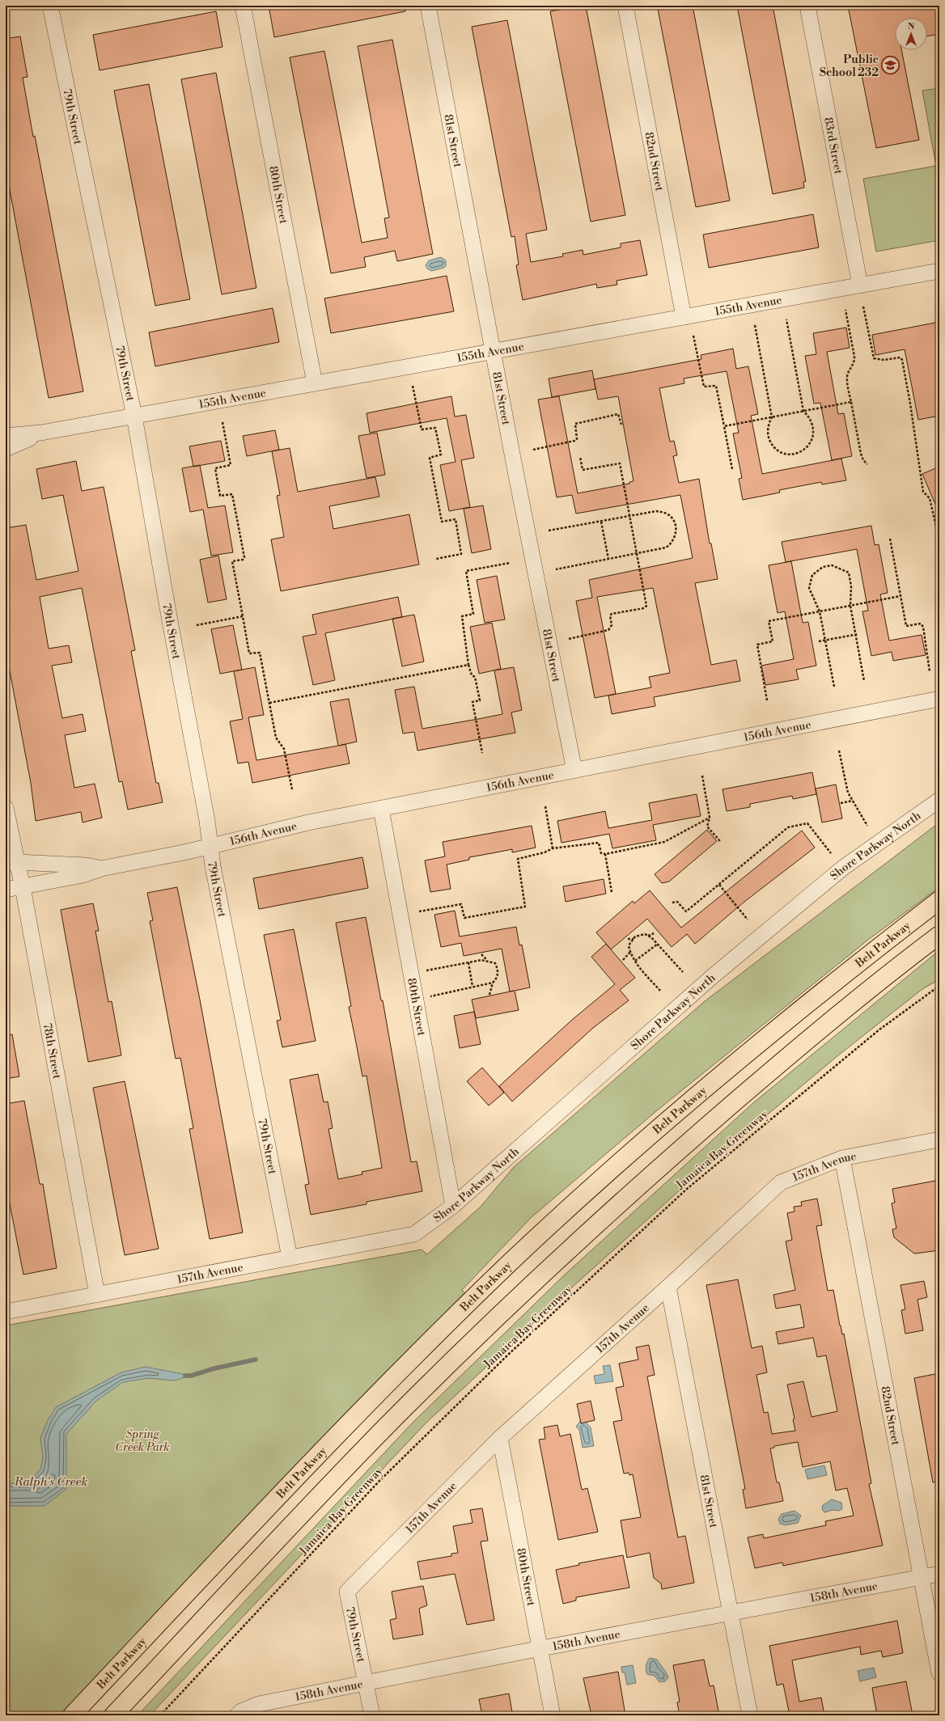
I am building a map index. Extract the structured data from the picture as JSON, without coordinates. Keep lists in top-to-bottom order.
{
  "streets": {
    "highway": ["Belt Parkway"],
    "street": [
      "79th Street",
      "81st Street",
      "83rd Street",
      "82nd Street",
      "80th Street",
      "155th Avenue",
      "156th Avenue",
      "Shore Parkway North",
      "78th Street",
      "157th Avenue",
      "158th Avenue"
    ],
    "path": ["Jamaica Bay Greenway"]
  },
  "crossings": [
    ["79th Street", "155th Avenue"],
    ["79th Street", "156th Avenue"],
    ["79th Street", "157th Avenue"],
    ["79th Street", "158th Avenue"],
    ["81st Street", "155th Avenue"],
    ["81st Street", "156th Avenue"],
    ["81st Street", "157th Avenue"],
    ["81st Street", "158th Avenue"],
    ["83rd Street", "155th Avenue"],
    ["82nd Street", "155th Avenue"],
    ["82nd Street", "157th Avenue"],
    ["82nd Street", "158th Avenue"],
    ["80th Street", "155th Avenue"],
    ["80th Street", "156th Avenue"],
    ["80th Street", "Shore Parkway North"],
    ["80th Street", "157th Avenue"],
    ["80th Street", "158th Avenue"],
    ["156th Avenue", "78th Street"],
    ["Shore Parkway North", "157th Avenue"],
    ["78th Street", "157th Avenue"]
  ],
  "water": ["Ralph’s Creek"],
  "parks": ["Spring Creek Park"],
  "places": {
    "school or university": ["Public School 232"]
  },
  "north": "top"
}
